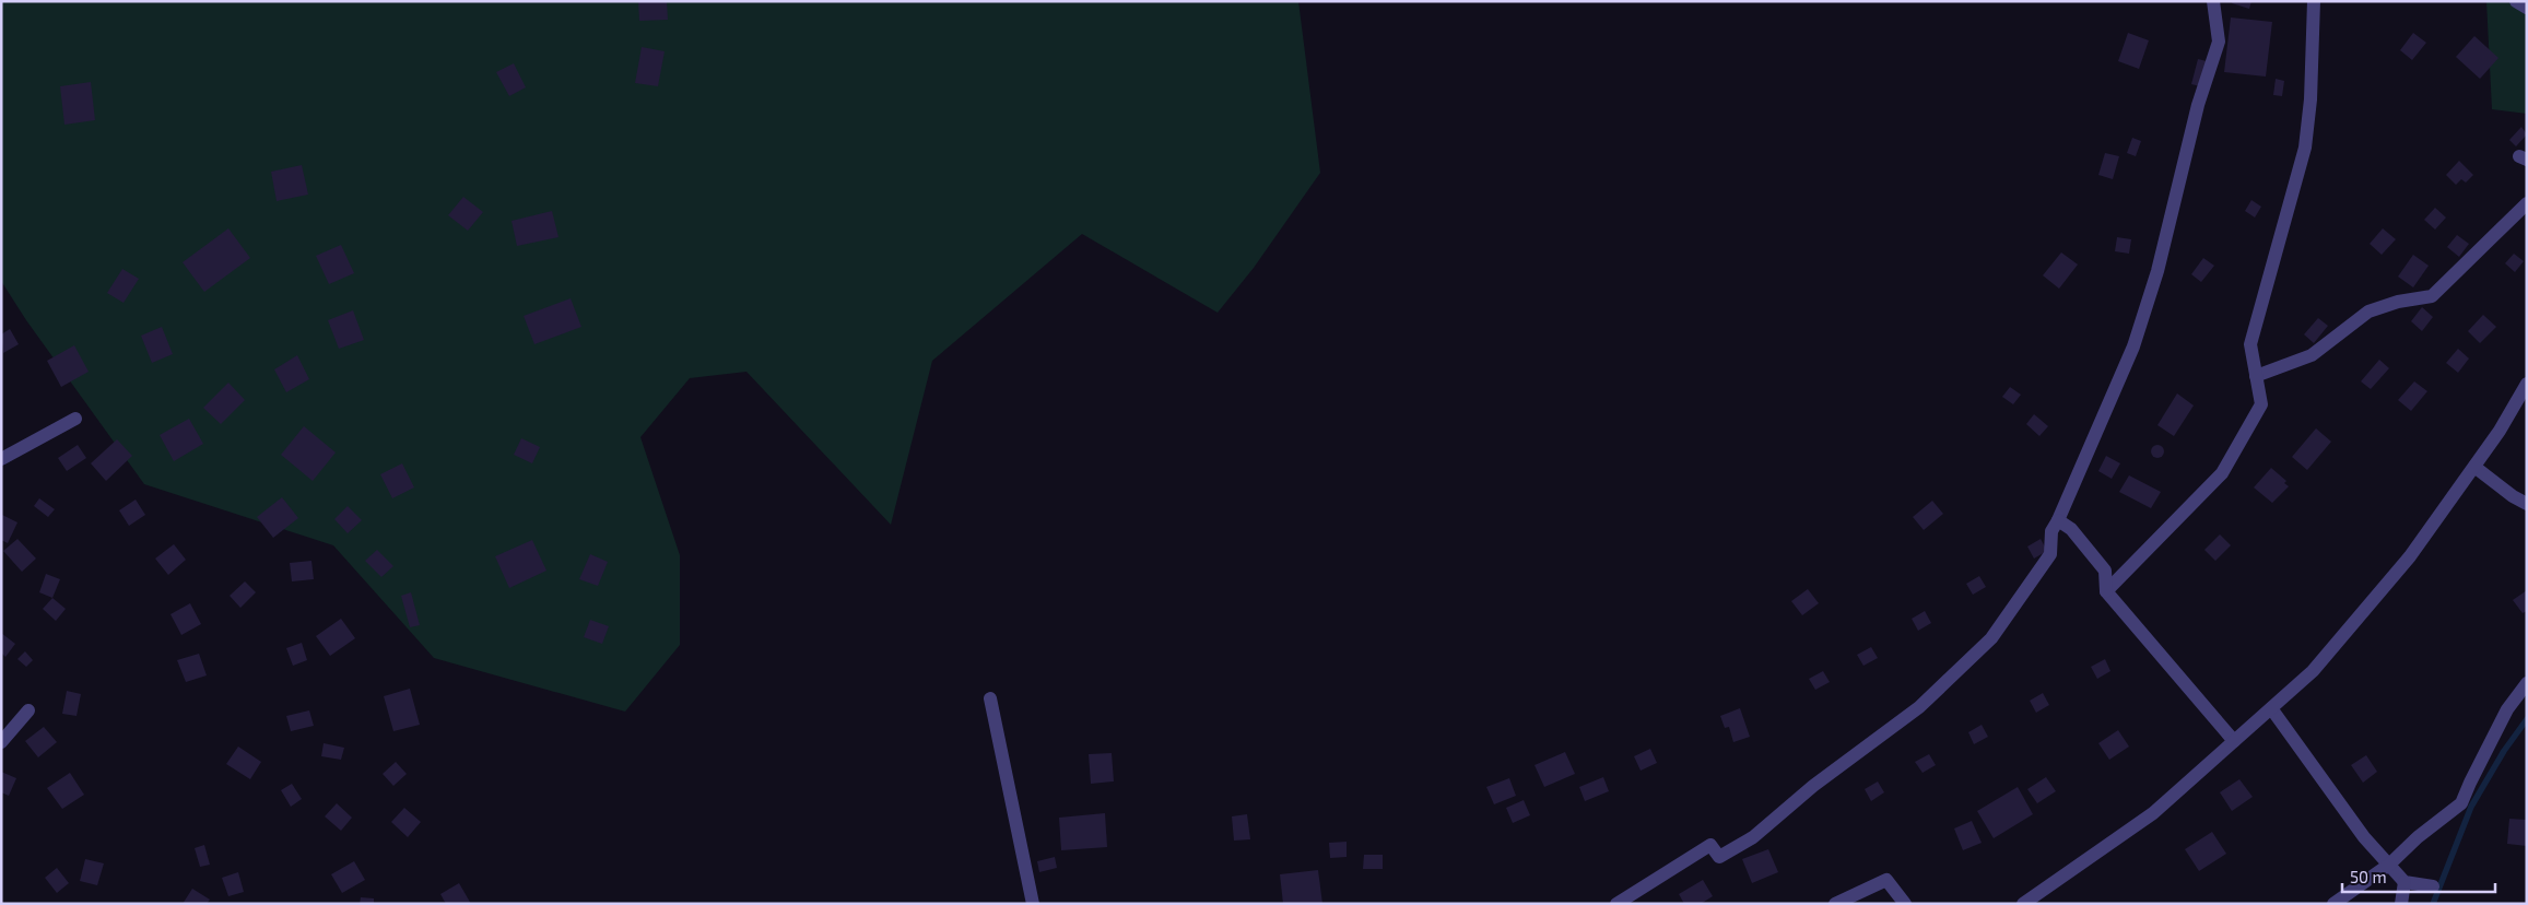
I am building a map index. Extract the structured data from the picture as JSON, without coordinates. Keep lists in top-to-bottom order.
{
  "scale_bar": "50 m"
}
